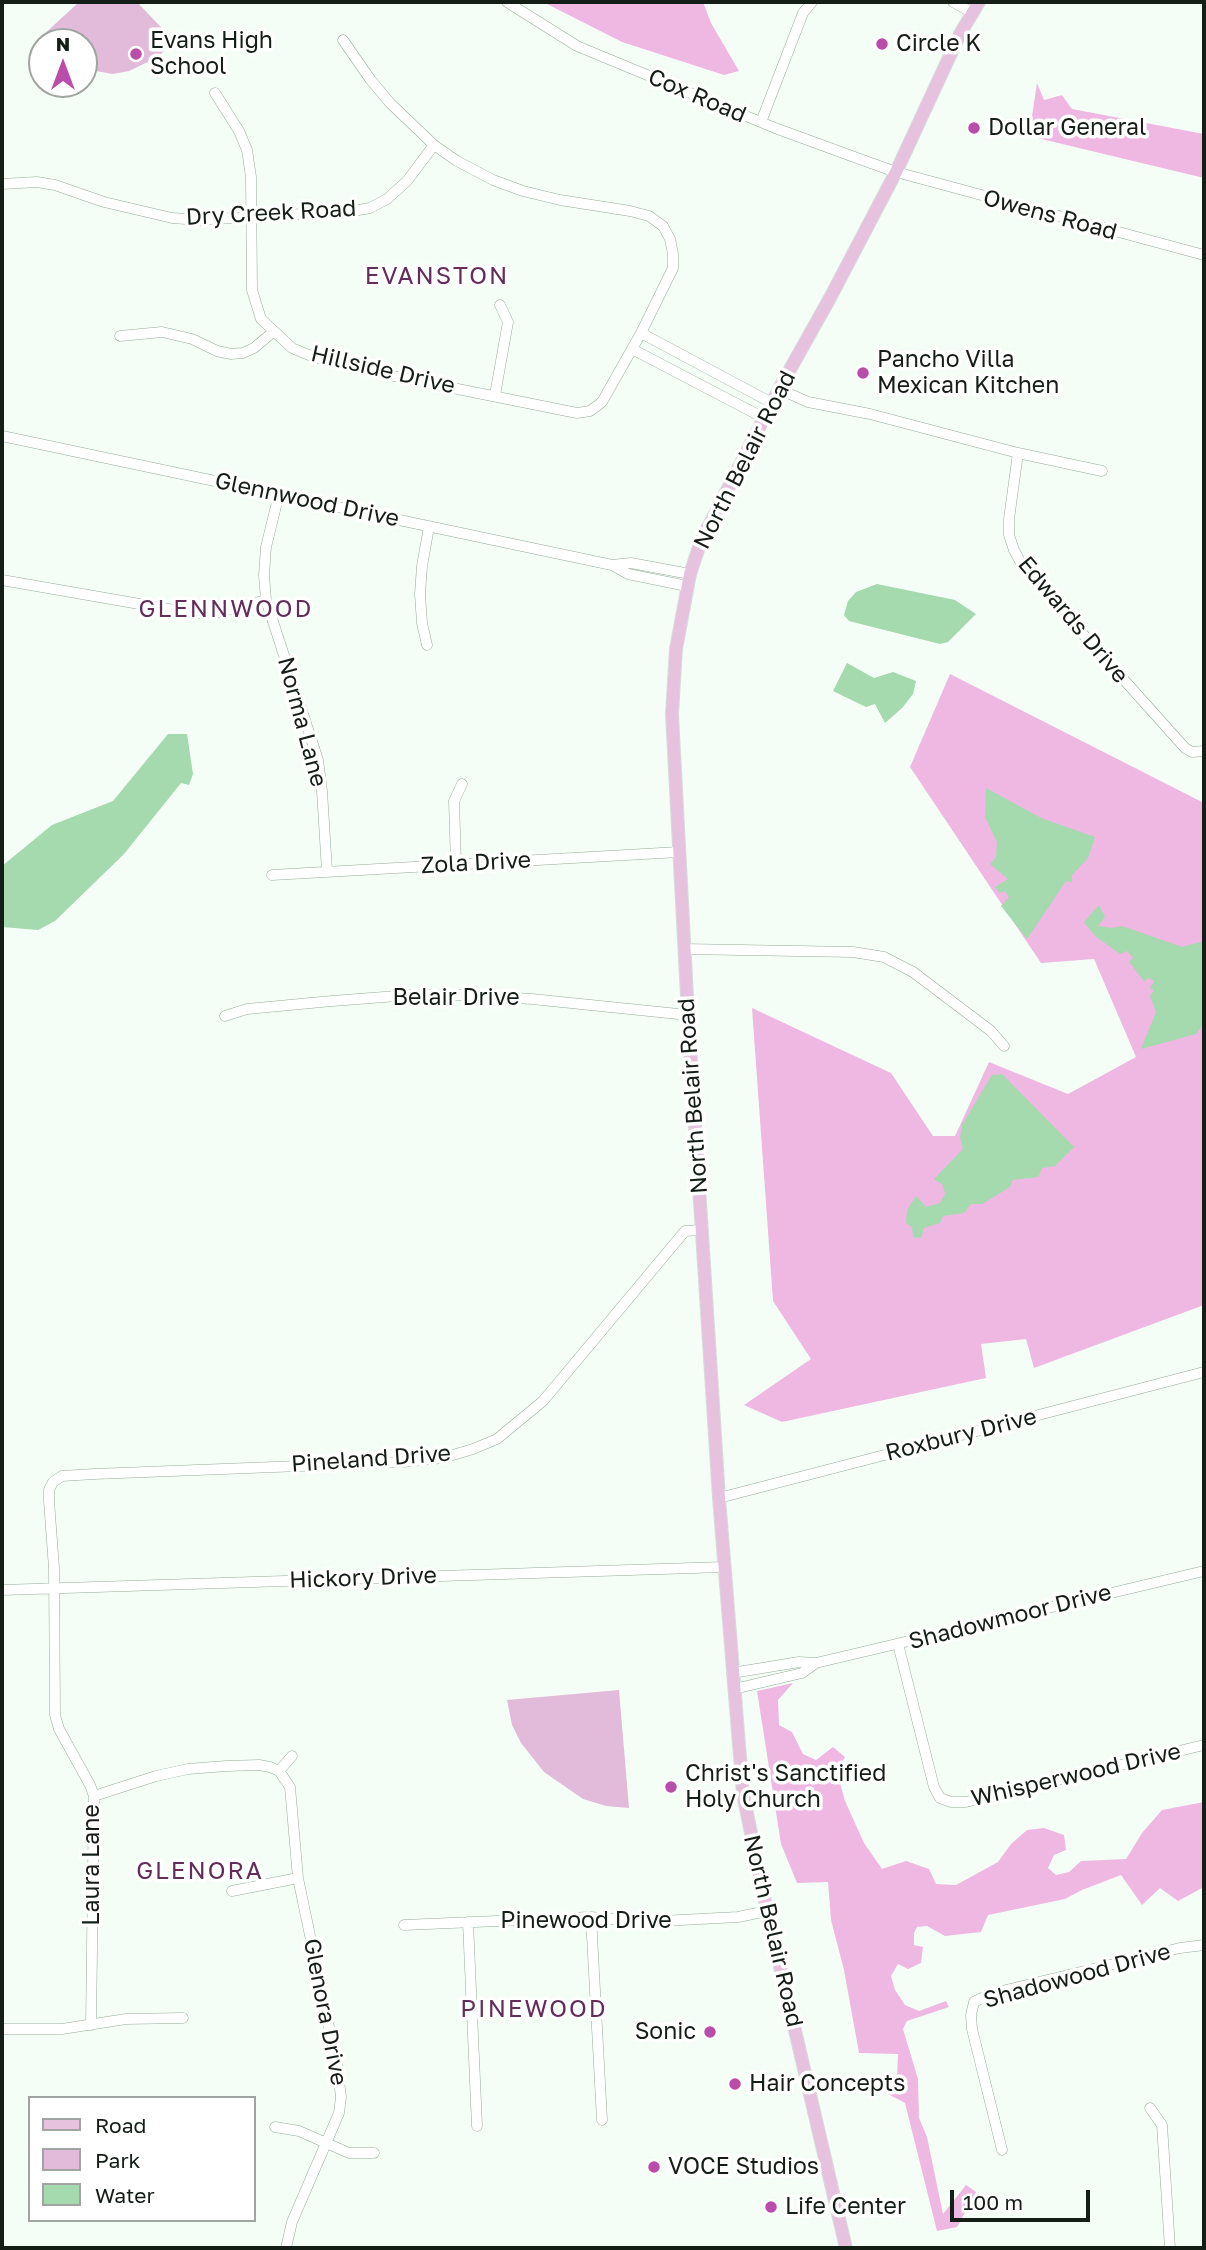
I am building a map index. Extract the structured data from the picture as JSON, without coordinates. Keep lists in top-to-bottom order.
{
  "streets": {
    "main road": ["North Belair Road"],
    "street": [
      "Cox Road",
      "Dry Creek Road",
      "Owens Road",
      "Hillside Drive",
      "Glennwood Drive",
      "Edwards Drive",
      "Norma Lane",
      "Zola Drive",
      "Belair Drive",
      "Roxbury Drive",
      "Pineland Drive",
      "Hickory Drive",
      "Shadowmoor Drive",
      "Whisperwood Drive",
      "Laura Lane",
      "Pinewood Drive",
      "Shadowood Drive",
      "Glenora Drive"
    ]
  },
  "crossings": [
    ["Cox Road", "Owens Road"],
    ["Cox Road", "North Belair Road"],
    ["Dry Creek Road", "Hillside Drive"],
    ["Owens Road", "North Belair Road"],
    ["North Belair Road", "Glennwood Drive"],
    ["North Belair Road", "Zola Drive"],
    ["North Belair Road", "Belair Drive"],
    ["North Belair Road", "Roxbury Drive"],
    ["North Belair Road", "Pineland Drive"],
    ["North Belair Road", "Hickory Drive"],
    ["North Belair Road", "Shadowmoor Drive"],
    ["North Belair Road", "Pinewood Drive"],
    ["Glennwood Drive", "Norma Lane"],
    ["Norma Lane", "Zola Drive"],
    ["Pineland Drive", "Hickory Drive"],
    ["Pineland Drive", "Laura Lane"],
    ["Hickory Drive", "Laura Lane"],
    ["Shadowmoor Drive", "Whisperwood Drive"]
  ],
  "districts": [
    "EVANSTON",
    "GLENNWOOD",
    "GLENORA",
    "PINEWOOD"
  ],
  "places": [
    "Circle K",
    "Evans High School",
    "Dollar General",
    "Pancho Villa Mexican Kitchen",
    "Christ's Sanctified Holy Church",
    "Sonic",
    "Hair Concepts",
    "VOCE Studios",
    "Life Center"
  ],
  "legend": ["Road", "Park", "Water"],
  "scale_bar": "100 m",
  "north": "top"
}
